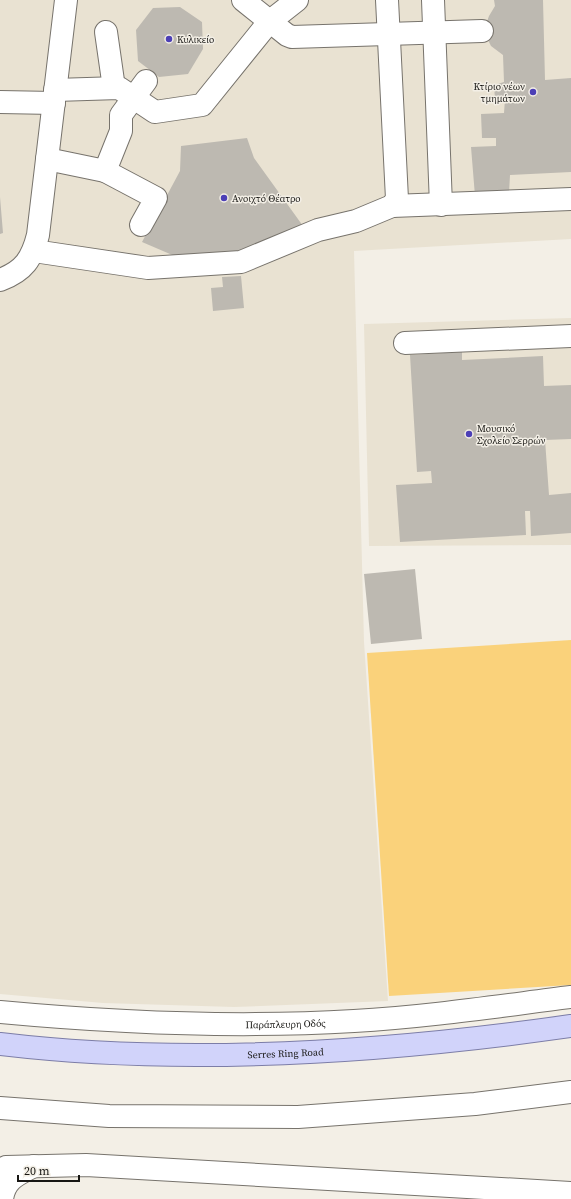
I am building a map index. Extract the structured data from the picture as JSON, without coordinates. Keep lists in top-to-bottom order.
{
  "streets": {
    "main road": ["Serres Ring Road"],
    "street": ["Παράπλευρη Οδός"]
  },
  "places": [
    "Κυλικείο",
    "Κτίριο νέων τμημάτων",
    "Ανοιχτό Θέατρο",
    "Μουσικό Σχολείο Σερρών"
  ],
  "scale_bar": "20 m"
}
